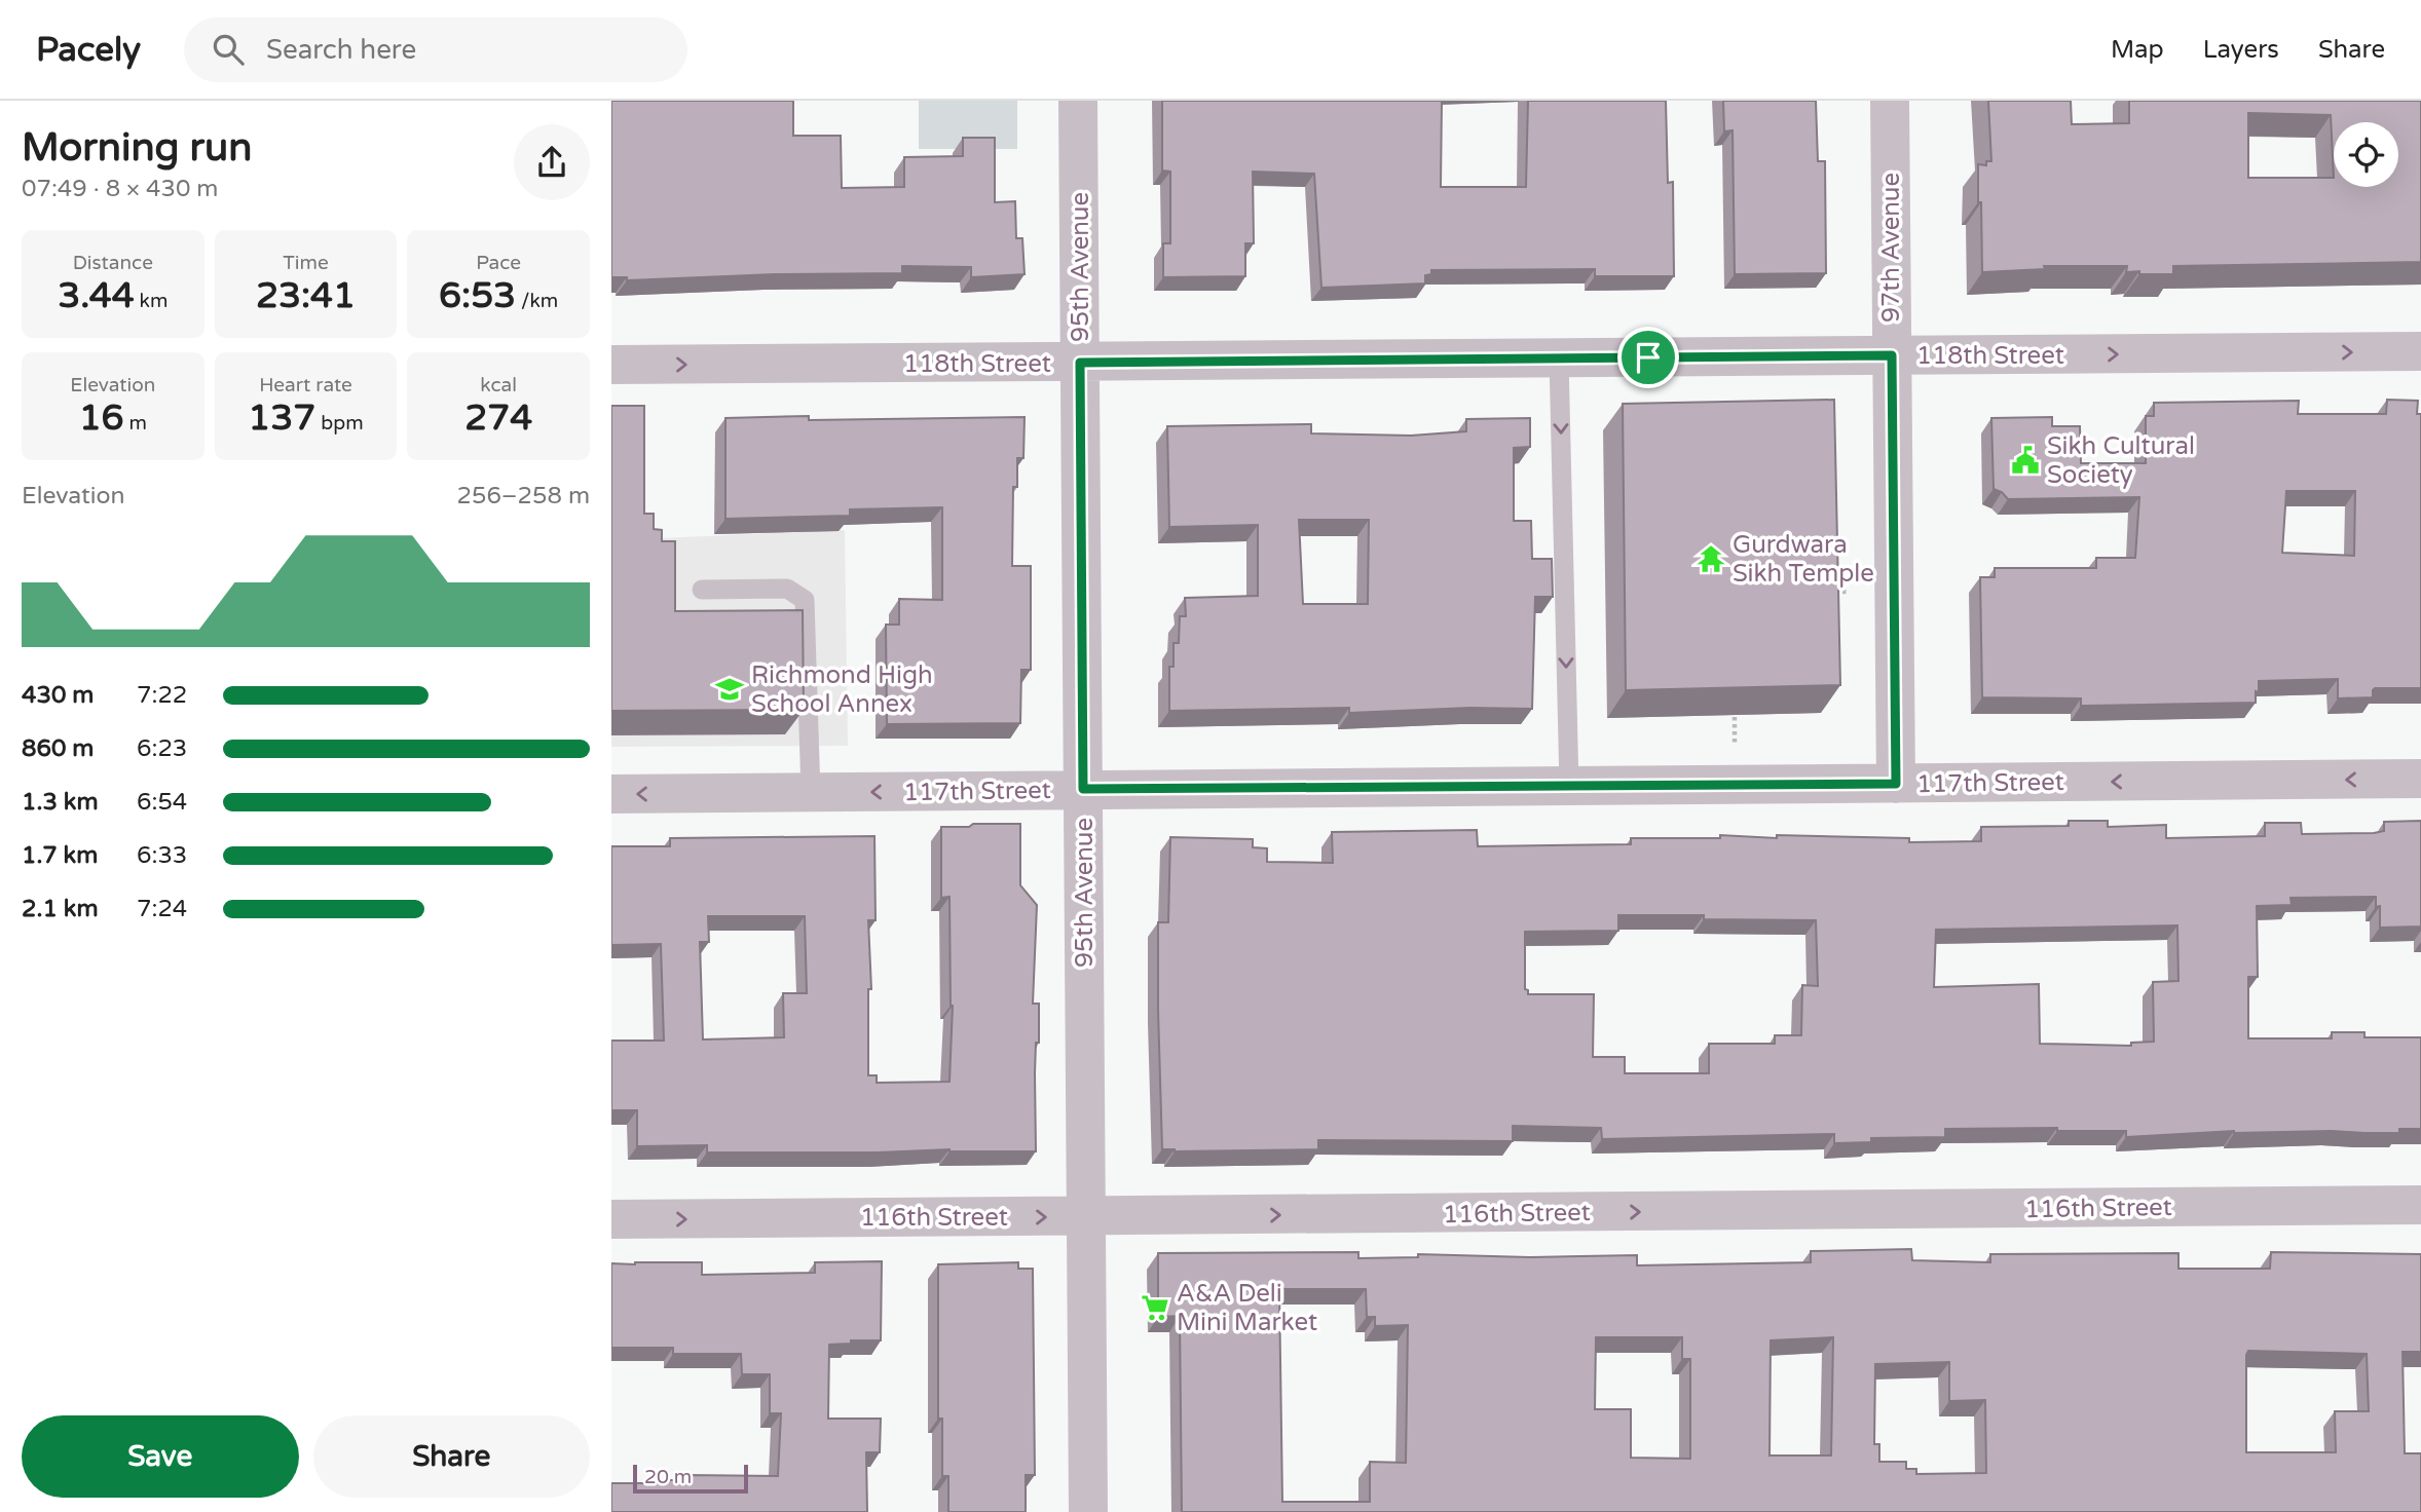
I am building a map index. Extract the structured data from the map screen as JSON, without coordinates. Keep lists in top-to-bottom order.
{
  "streets": {
    "street": [
      "97th Avenue",
      "95th Avenue",
      "118th Street",
      "117th Street",
      "116th Street"
    ]
  },
  "crossings": [
    ["97th Avenue", "118th Street"],
    ["97th Avenue", "117th Street"],
    ["95th Avenue", "118th Street"],
    ["95th Avenue", "117th Street"],
    ["95th Avenue", "116th Street"]
  ],
  "one_way": ["118th Street", "117th Street", "116th Street"],
  "places": {
    "public building": ["Sikh Cultural Society"],
    "temple": ["Gurdwara Sikh Temple"],
    "school or university": ["Richmond High School Annex"],
    "supermarket": ["A&A Deli Mini Market"]
  },
  "scale_bar": "20 m",
  "page": {
    "header": "Pacely",
    "search": "Search here",
    "nav": ["Map", "Layers", "Share"],
    "heading": ["Morning run", "07:49 · 8 × 430 m"],
    "stats": [
      ["Distance", "3.44 km"],
      ["Time", "23:41"],
      ["Pace", "6:53 /km"],
      ["Elevation", "16 m"],
      ["Heart rate", "137 bpm"],
      ["kcal", "274"]
    ],
    "chart": ["Elevation", "256–258 m"],
    "list": [
      {
        "name": "430 m",
        "note": "7:22"
      },
      {
        "name": "860 m",
        "note": "6:23"
      },
      {
        "name": "1.3 km",
        "note": "6:54"
      },
      {
        "name": "1.7 km",
        "note": "6:33"
      },
      {
        "name": "2.1 km",
        "note": "7:24"
      }
    ],
    "buttons": ["Save", "Share"],
    "scale": "20 m"
  }
}
